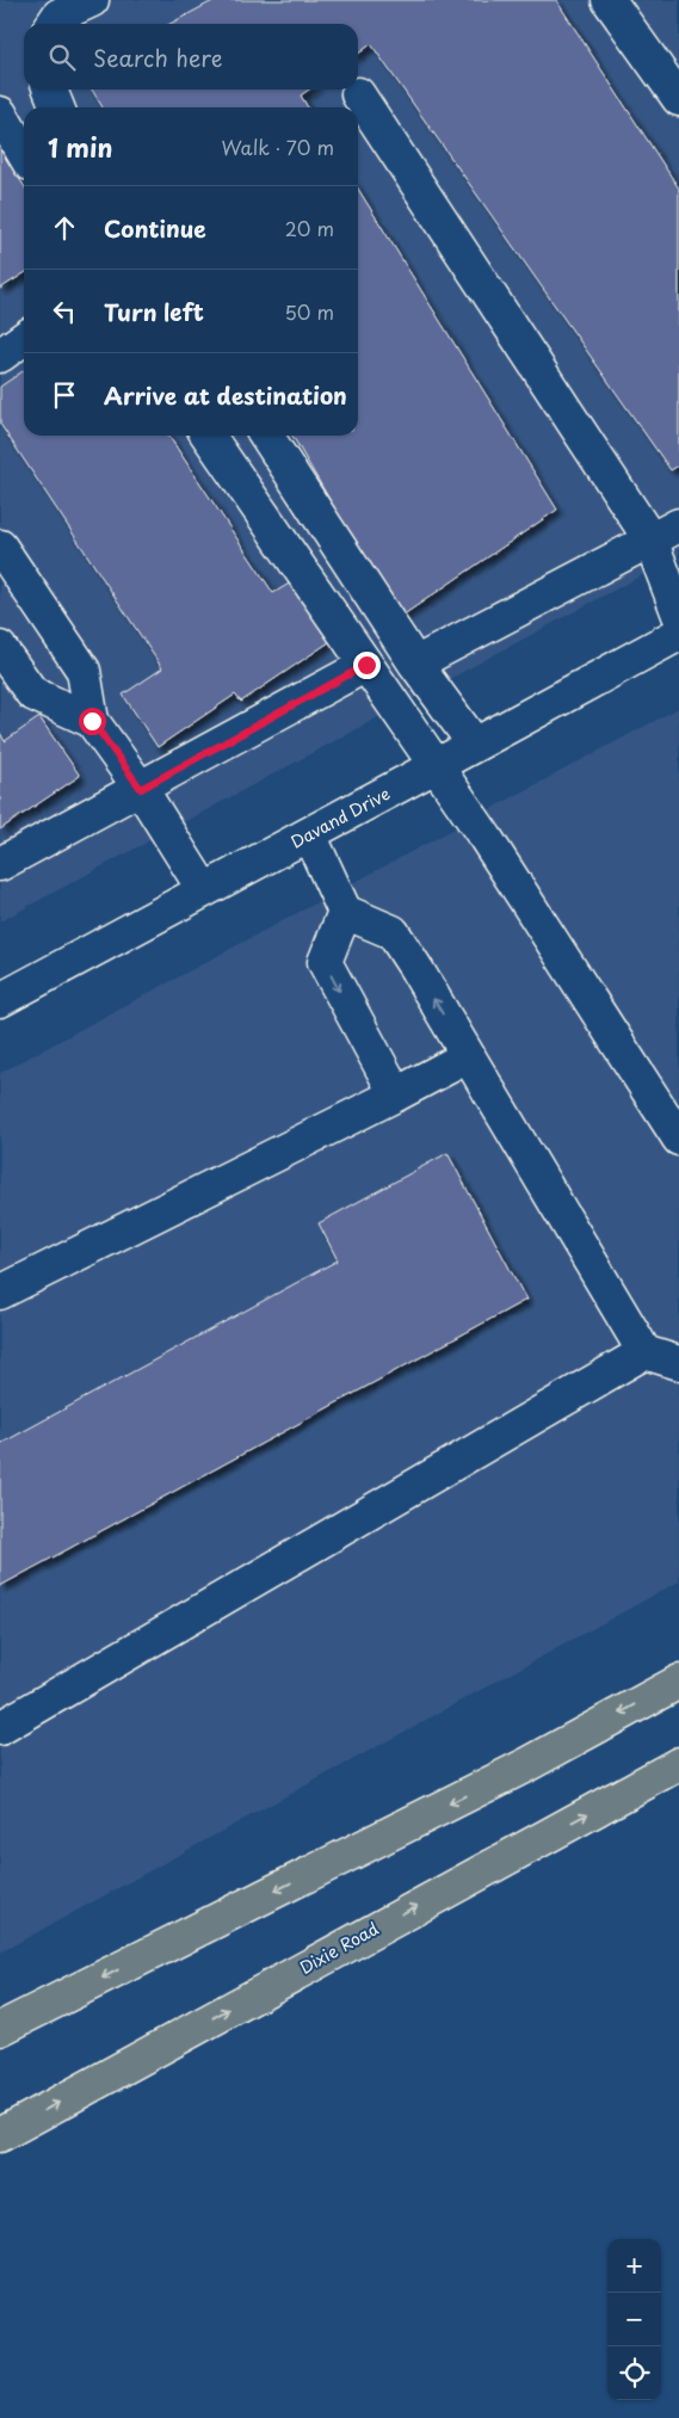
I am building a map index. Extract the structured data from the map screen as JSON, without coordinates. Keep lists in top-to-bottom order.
{
  "streets": {
    "main road": ["Dixie Road"],
    "street": ["Davand Drive"]
  },
  "page": {
    "search": "Search here",
    "heading": ["1 min", "Walk · 70 m"],
    "list": [
      ["Continue", "20 m"],
      ["Turn left", "50 m"],
      "Arrive at destination"
    ],
    "map_buttons": ["+", "−"]
  }
}
